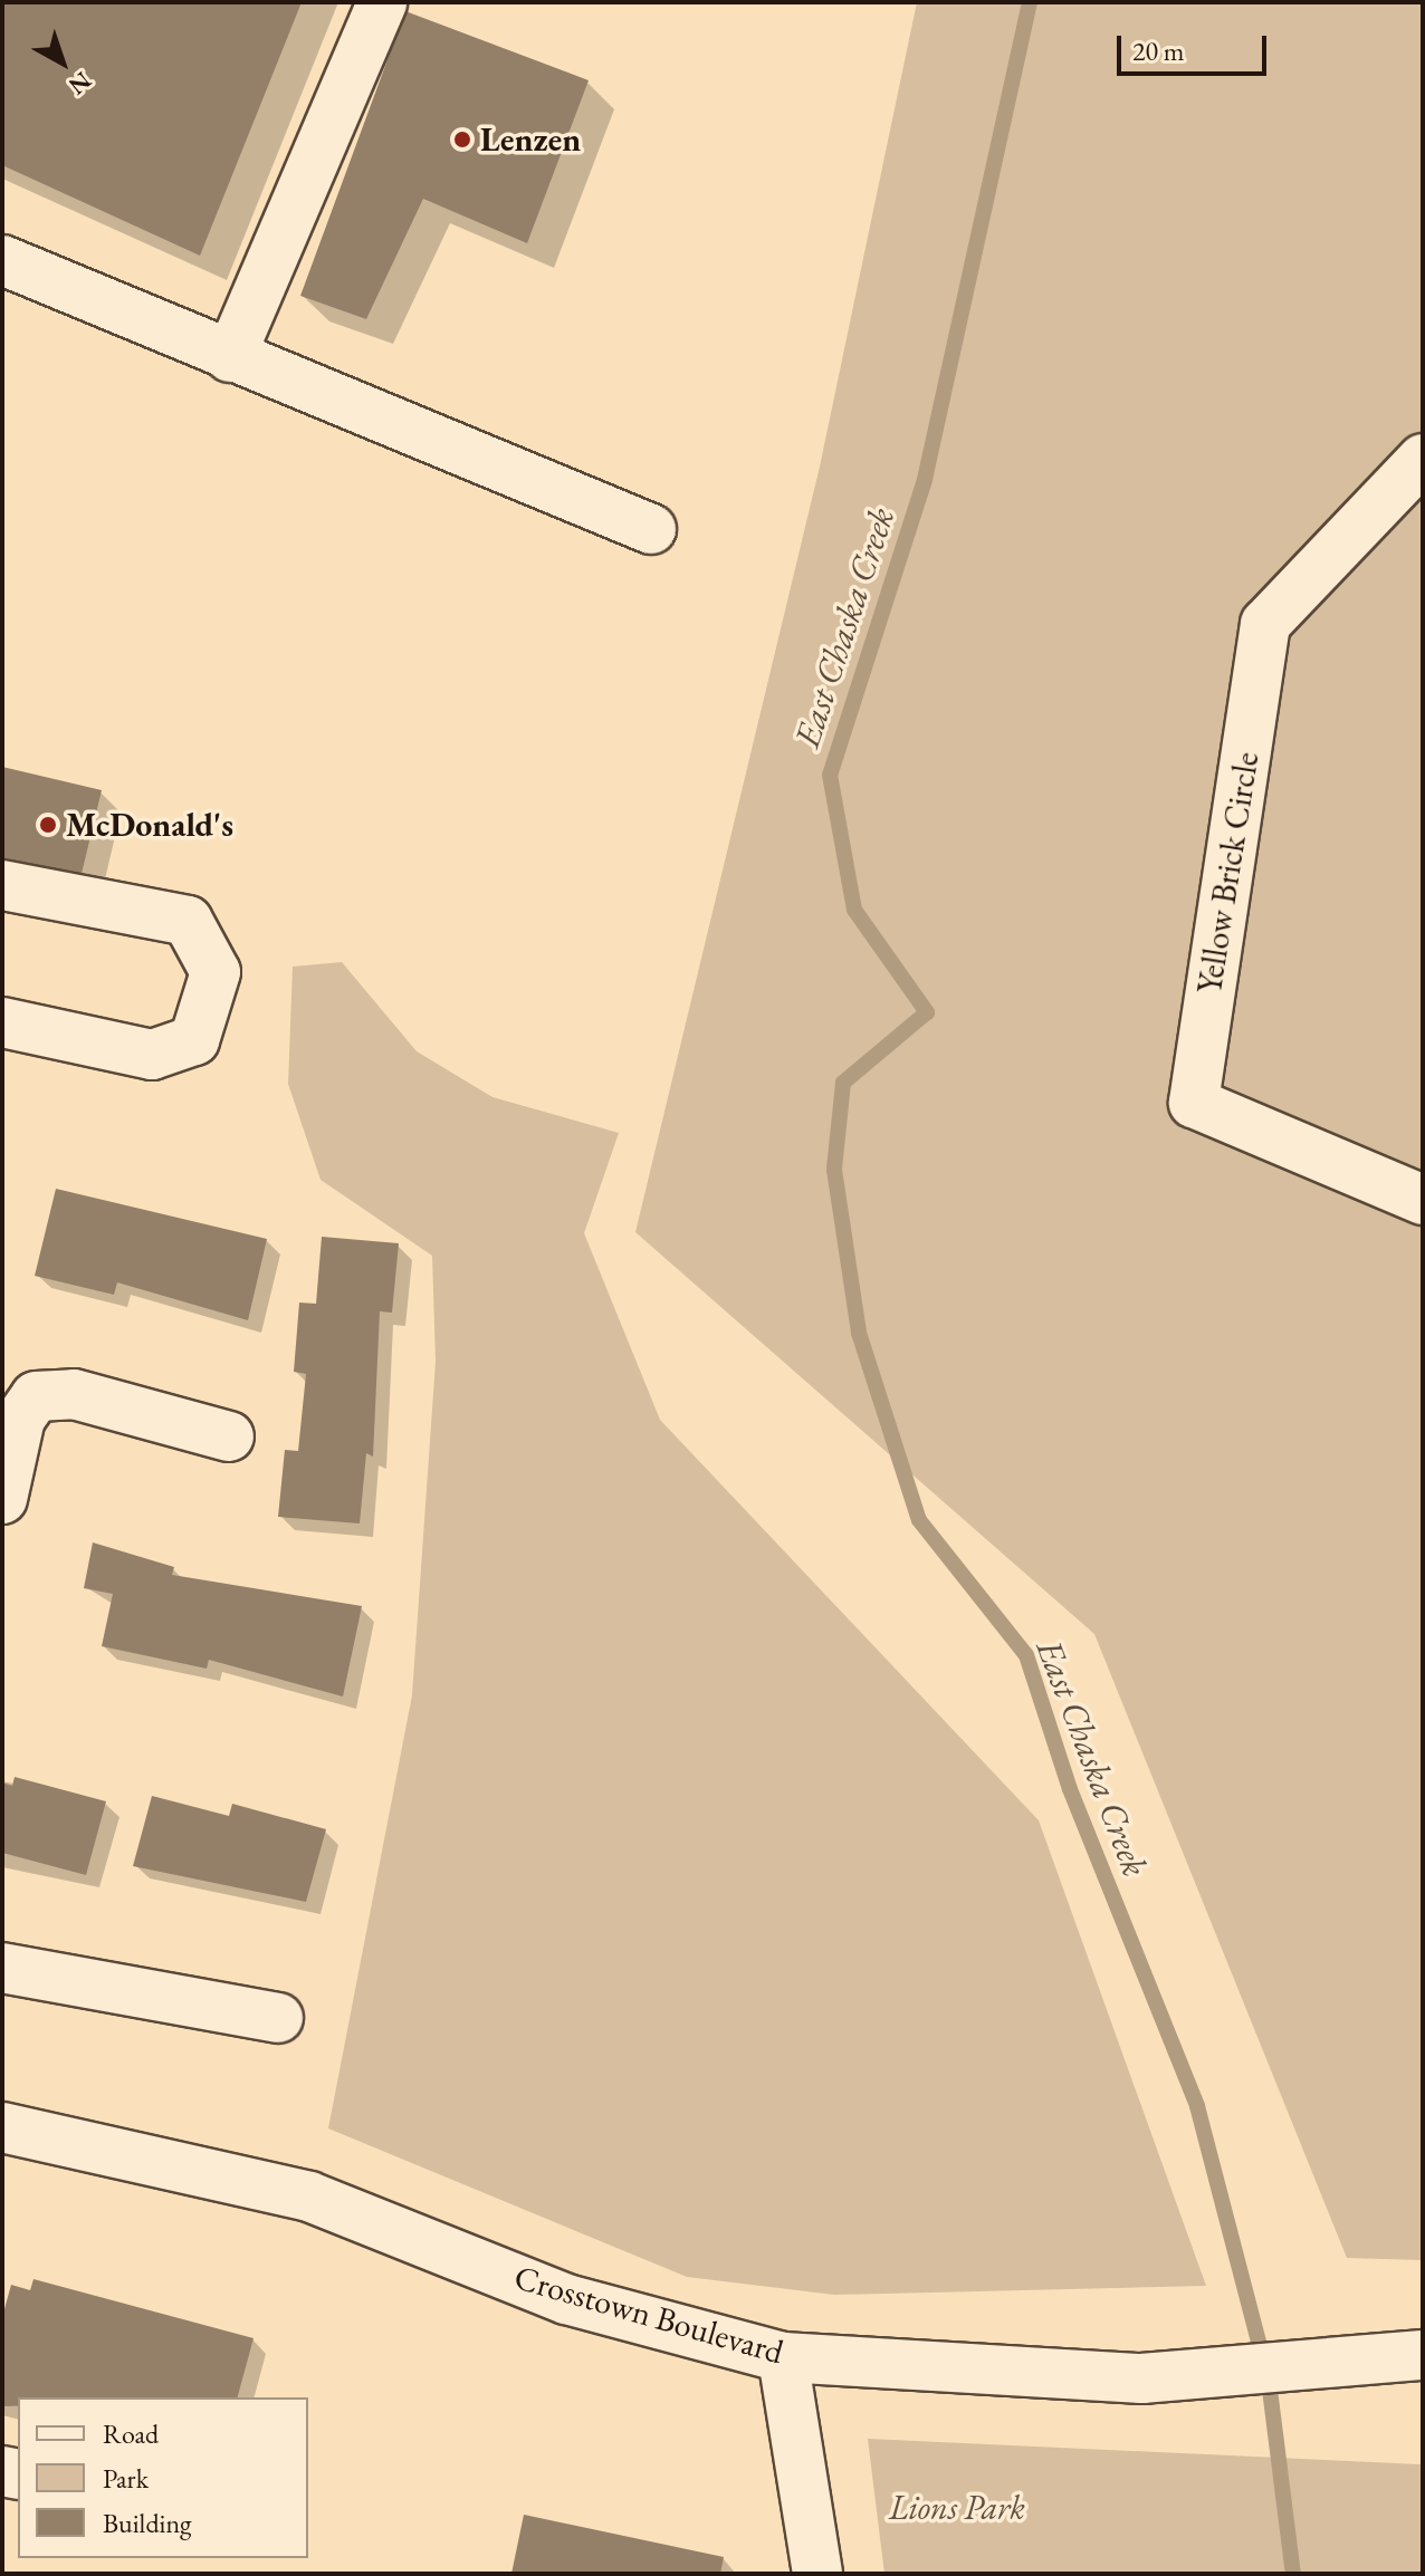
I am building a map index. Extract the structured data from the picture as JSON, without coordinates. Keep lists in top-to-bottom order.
{
  "streets": {
    "street": ["Yellow Brick Circle", "Crosstown Boulevard"]
  },
  "water": ["East Chaska Creek"],
  "parks": ["Lions Park"],
  "places": ["Lenzen", "McDonald's"],
  "legend": ["Road", "Park", "Building"],
  "scale_bar": "20 m",
  "north": "bottom right"
}
